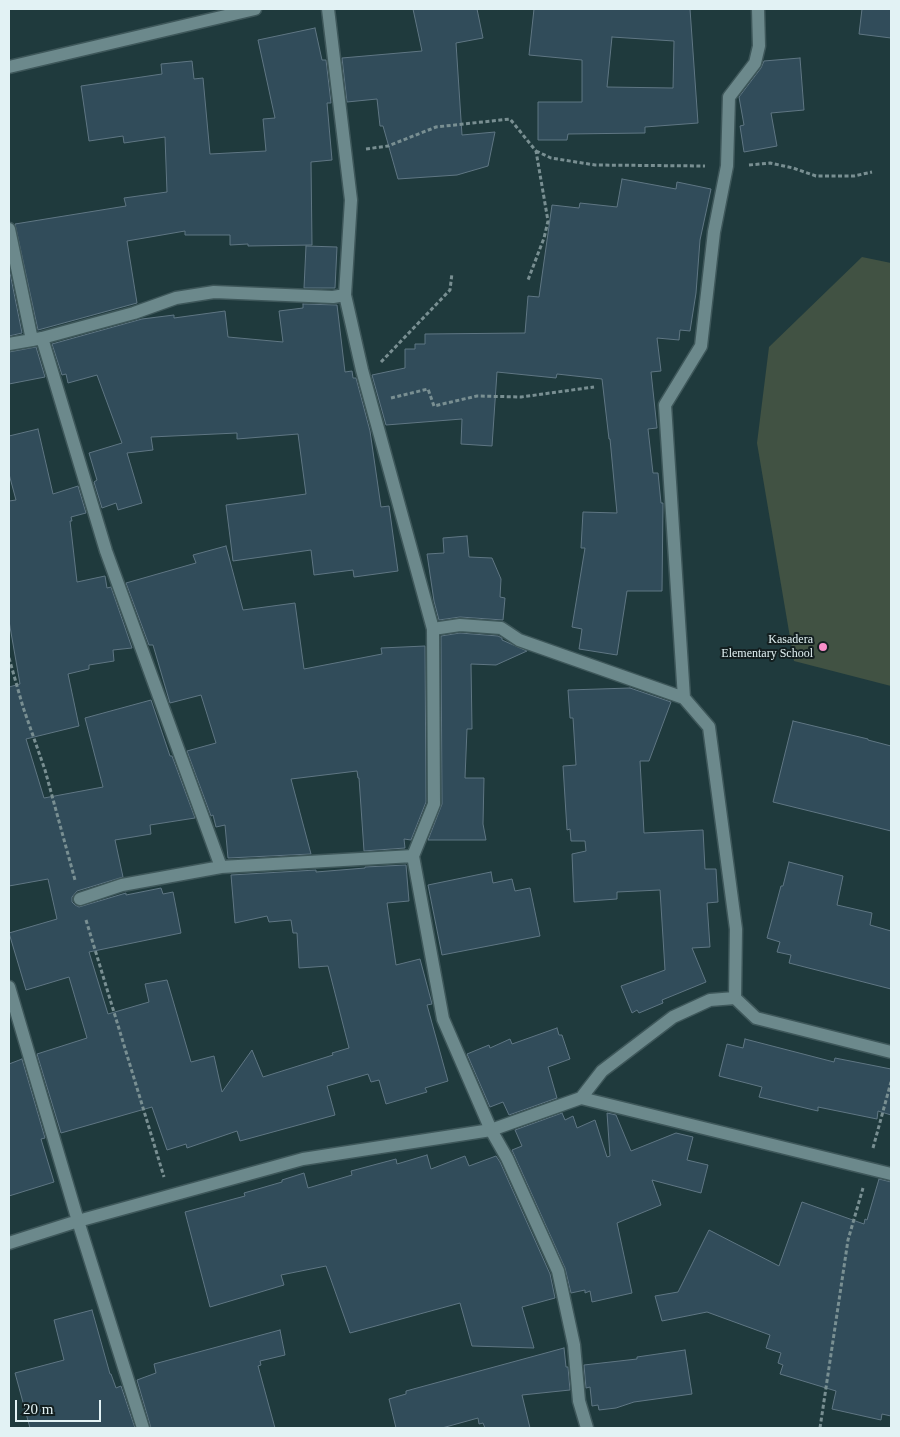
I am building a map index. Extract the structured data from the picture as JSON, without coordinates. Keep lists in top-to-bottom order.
{
  "places": ["Kasadera Elementary School"],
  "scale_bar": "20 m"
}
